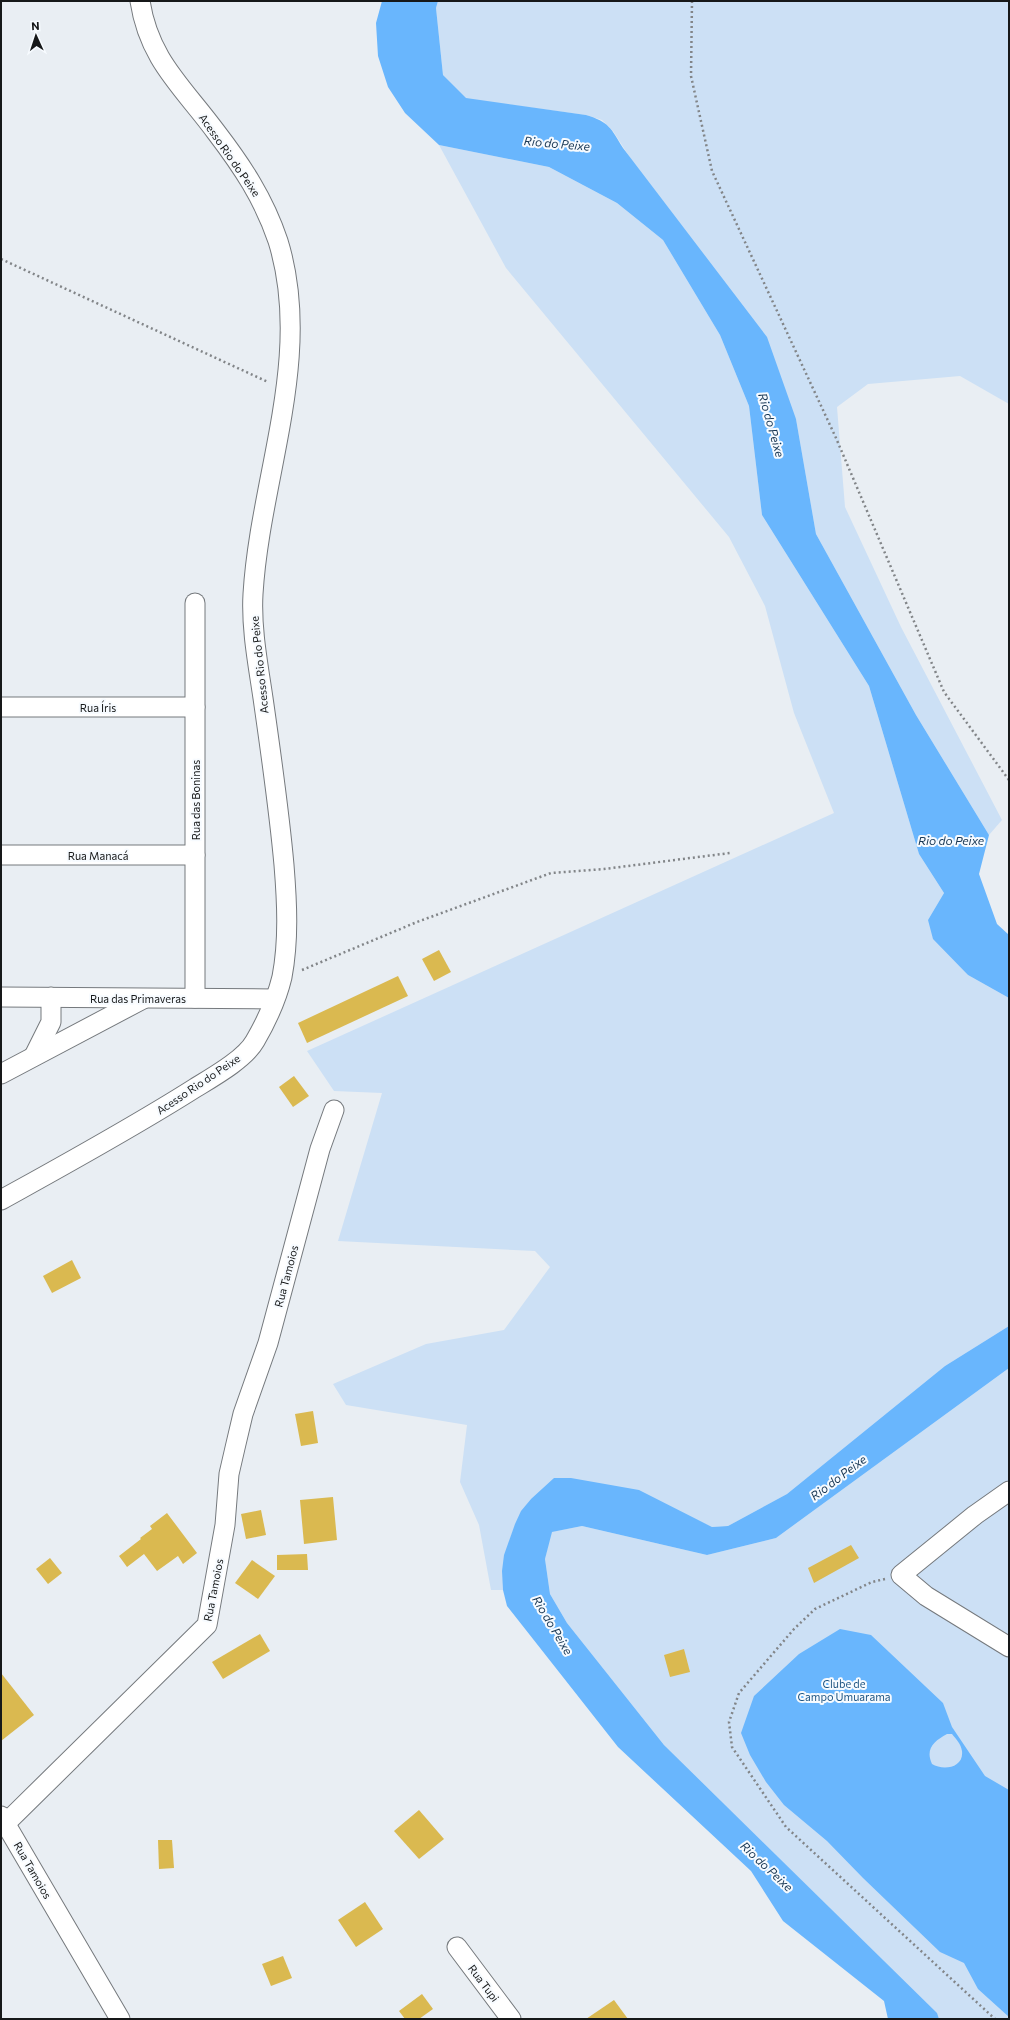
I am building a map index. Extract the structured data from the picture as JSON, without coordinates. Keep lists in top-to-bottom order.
{
  "streets": {
    "street": [
      "Acesso Rio do Peixe",
      "Rua Íris",
      "Rua das Boninas",
      "Rua Manacá",
      "Rua das Primaveras",
      "Rua Tamoios",
      "Rua Tupi"
    ]
  },
  "crossings": [
    ["Acesso Rio do Peixe", "Rua das Primaveras"],
    ["Rua Íris", "Rua das Boninas"],
    ["Rua das Boninas", "Rua Manacá"],
    ["Rua das Boninas", "Rua das Primaveras"]
  ],
  "water": ["Rio do Peixe"],
  "parks": ["Clube de Campo Umuarama"],
  "north": "top"
}
